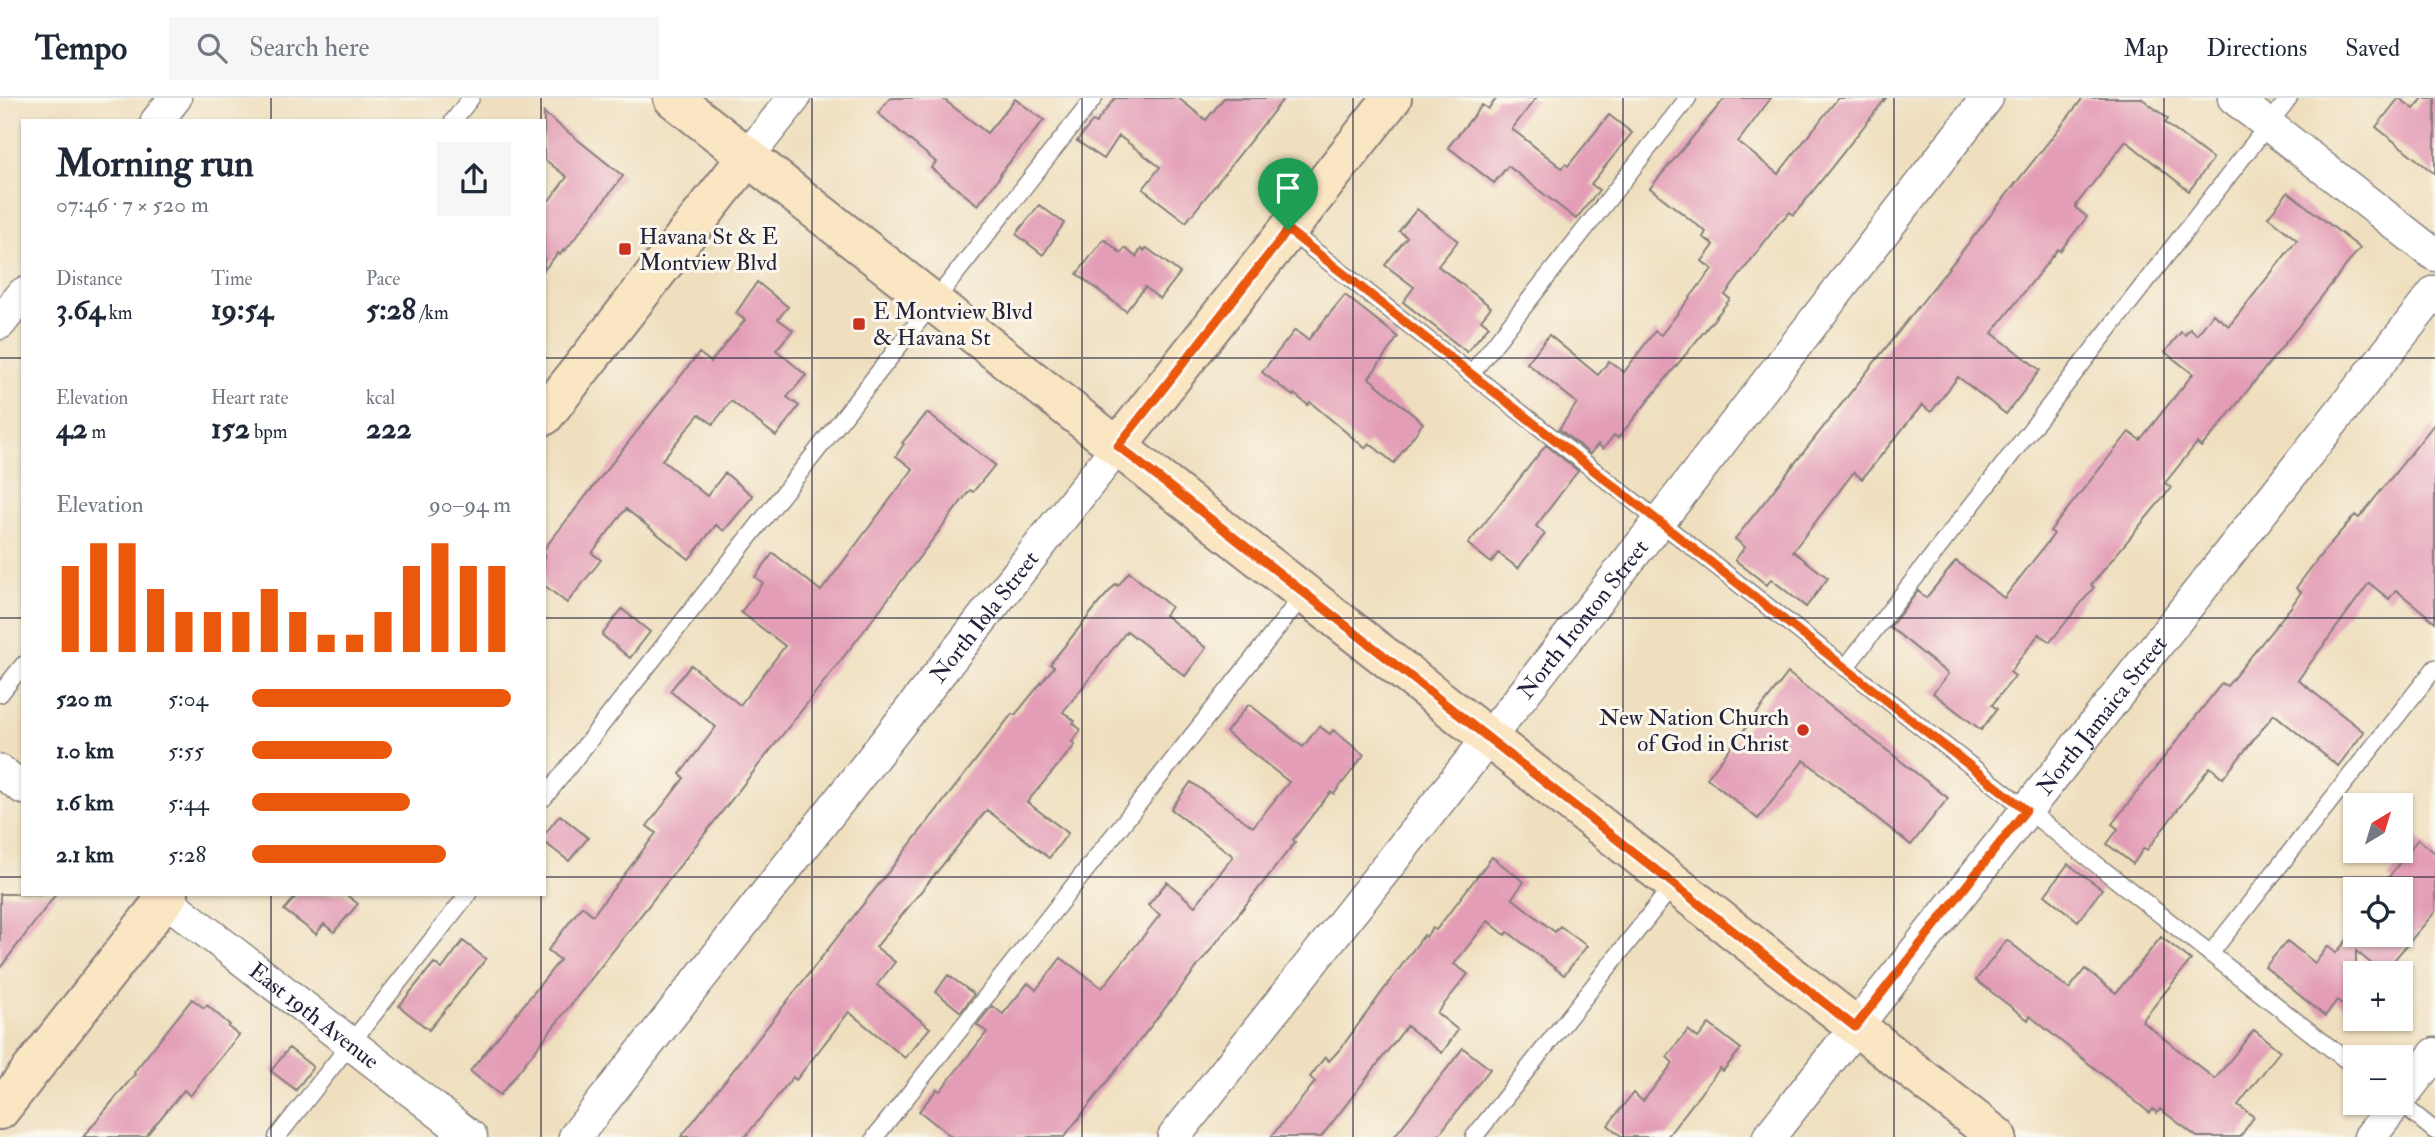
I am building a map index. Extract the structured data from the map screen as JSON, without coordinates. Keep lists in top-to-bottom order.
{
  "streets": {
    "main road": ["North Iola Street"],
    "street": ["North Ironton Street", "North Jamaica Street", "East 19th Avenue"]
  },
  "places": {
    "transit": ["Havana St & E Montview Blvd", "E Montview Blvd & Havana St"],
    "other": ["New Nation Church of God in Christ"]
  },
  "north": "top right",
  "page": {
    "header": "Tempo",
    "search": "Search here",
    "nav": ["Map", "Directions", "Saved"],
    "heading": ["Morning run", "07:46 · 7 × 520 m"],
    "stats": [
      ["Distance", "3.64 km"],
      ["Time", "19:54"],
      ["Pace", "5:28 /km"],
      ["Elevation", "42 m"],
      ["Heart rate", "152 bpm"],
      ["kcal", "222"]
    ],
    "chart": ["Elevation", "90–94 m"],
    "list": [
      {
        "name": "520 m",
        "note": "5:04"
      },
      {
        "name": "1.0 km",
        "note": "5:55"
      },
      {
        "name": "1.6 km",
        "note": "5:44"
      },
      {
        "name": "2.1 km",
        "note": "5:28"
      }
    ],
    "map_buttons": ["+", "−"]
  }
}
